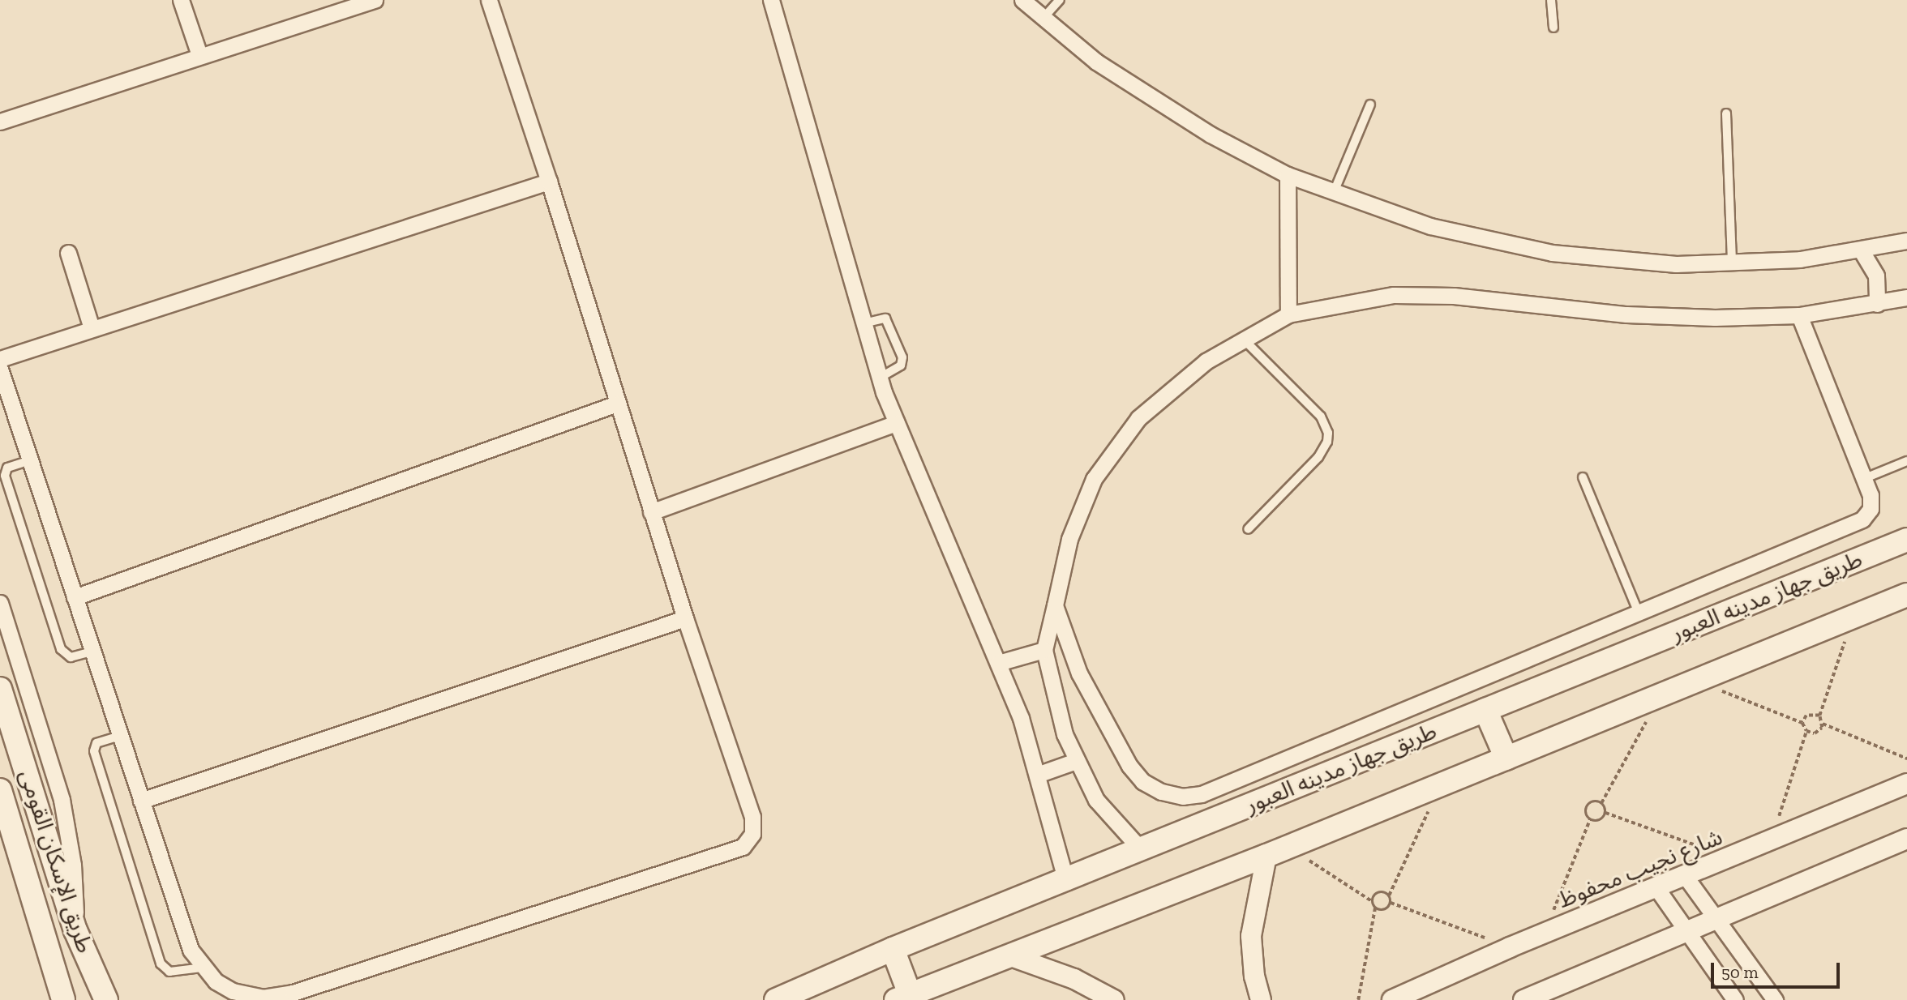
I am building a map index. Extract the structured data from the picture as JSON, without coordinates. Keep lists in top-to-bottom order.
{
  "streets": {
    "main road": ["طريق جهاز مدينه العبور", "طريق الإسكان القومى"],
    "street": ["شارع نجيب محفوظ"]
  },
  "scale_bar": "50 m"
}
